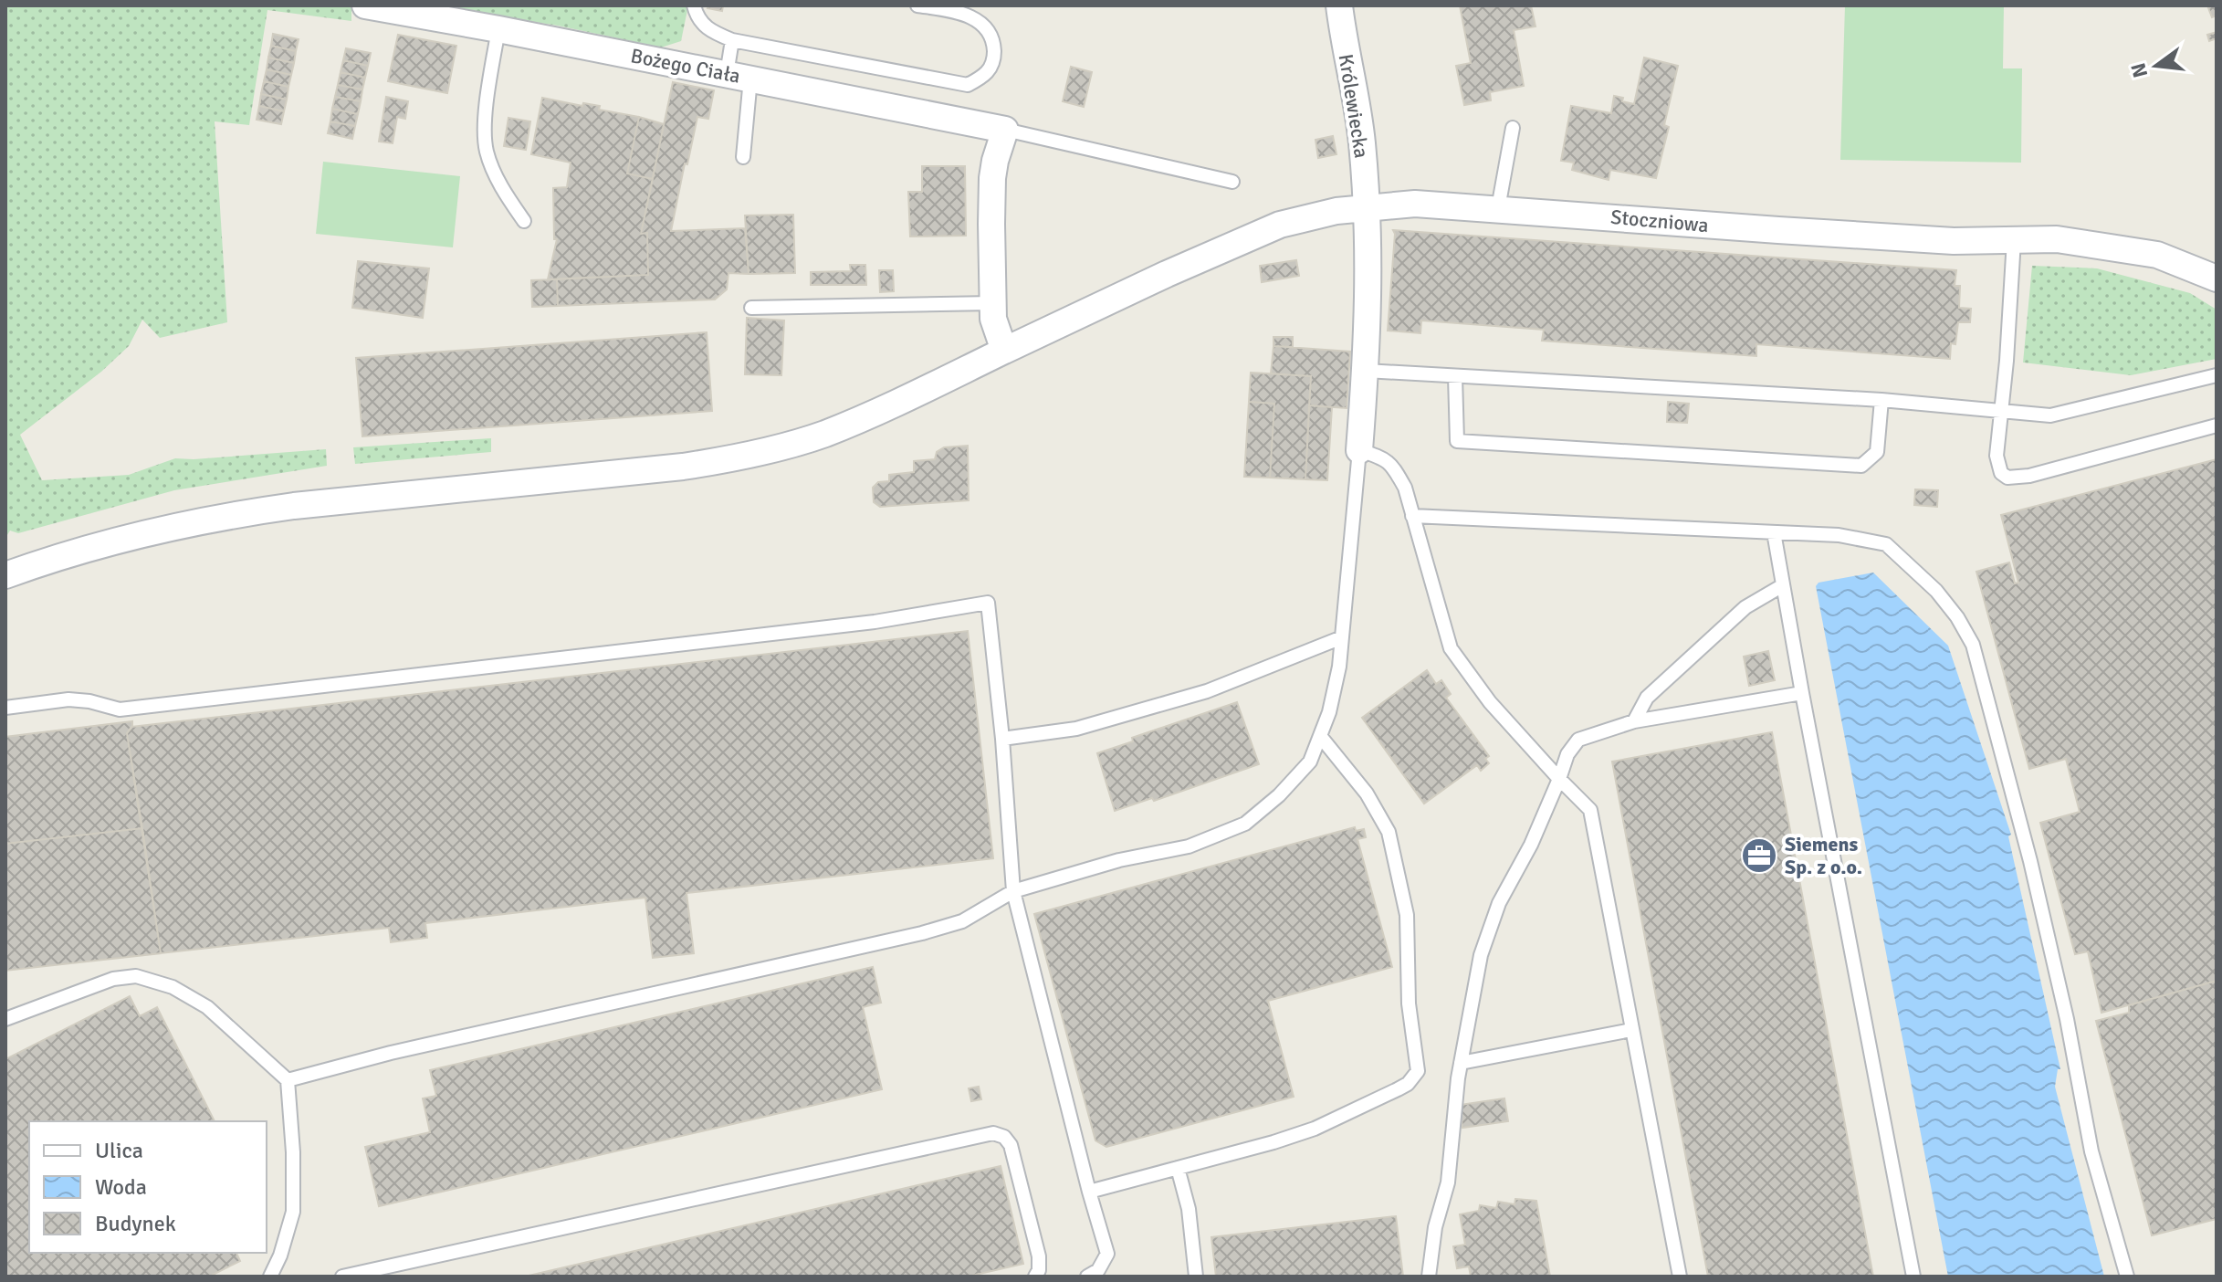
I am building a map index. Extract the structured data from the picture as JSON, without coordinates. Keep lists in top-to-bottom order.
{
  "streets": {
    "street": ["Bożego Ciała", "Królewiecka", "Stoczniowa"]
  },
  "crossings": [
    ["Królewiecka", "Stoczniowa"]
  ],
  "places": {
    "office": ["Siemens Sp. z o.o."]
  },
  "legend": ["Ulica", "Woda", "Budynek"],
  "north": "left"
}
